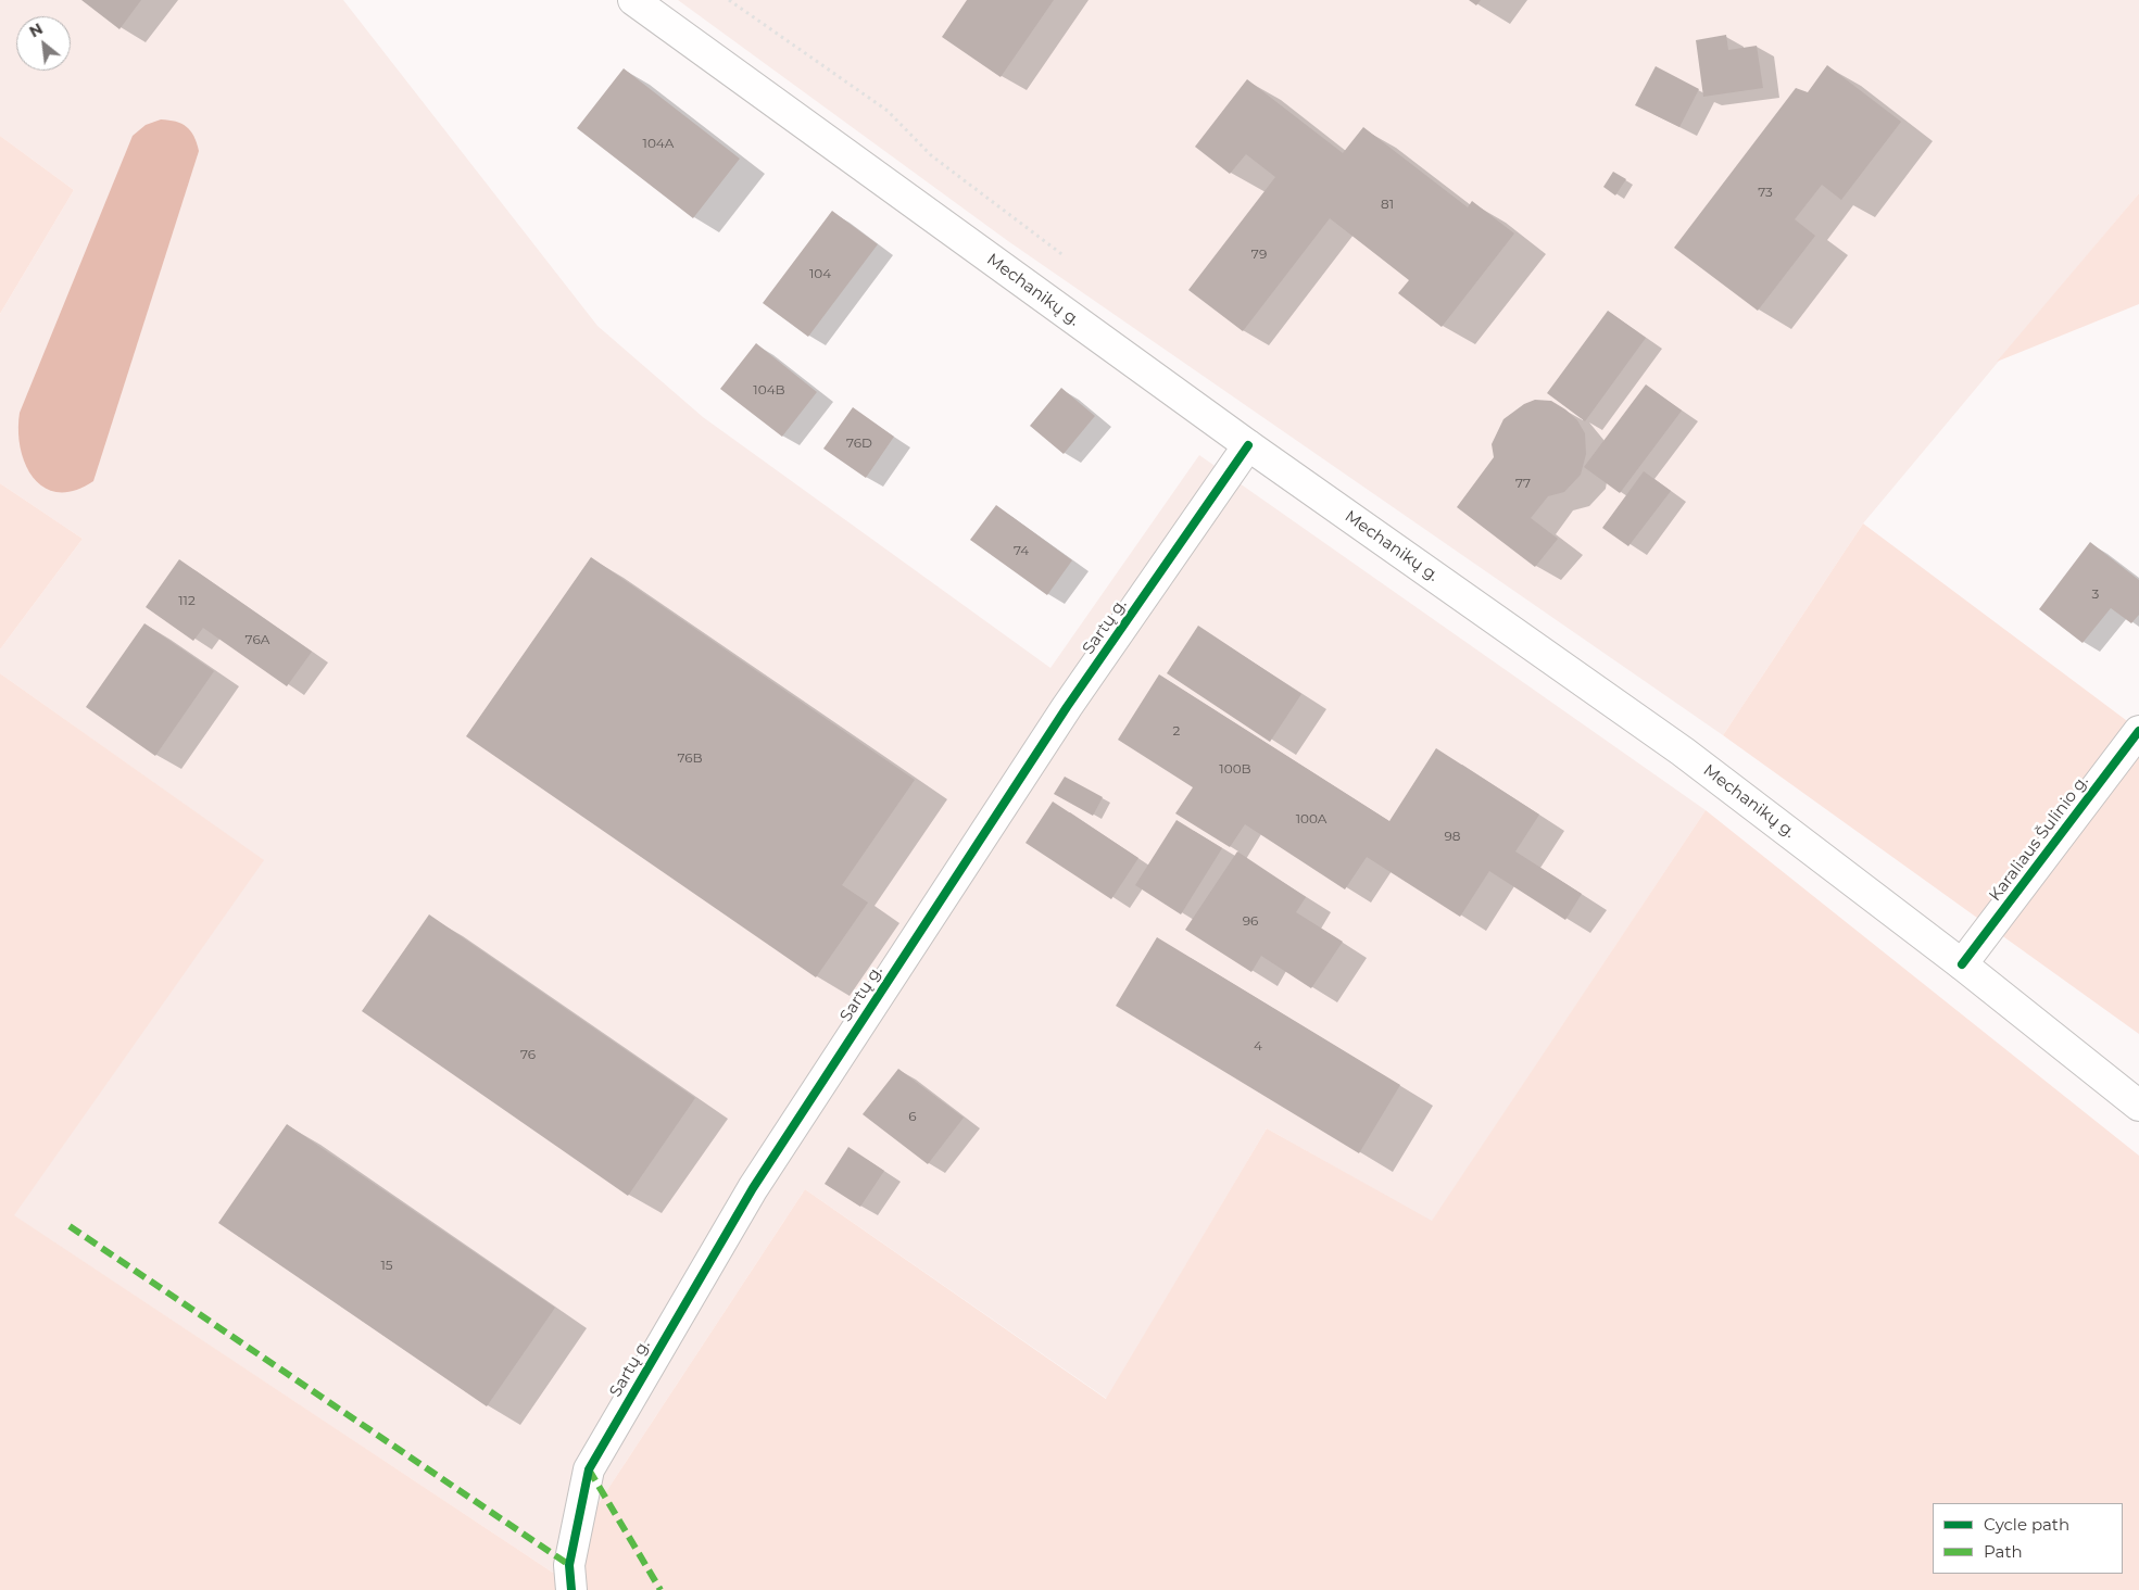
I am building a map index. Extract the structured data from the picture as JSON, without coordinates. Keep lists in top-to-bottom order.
{
  "streets": {
    "main road": ["Mechanikų g.", "Sartų g.", "Karaliaus Šulinio g."]
  },
  "crossings": [
    ["Mechanikų g.", "Sartų g."],
    ["Mechanikų g.", "Karaliaus Šulinio g."]
  ],
  "house_numbers": [
    "104A",
    "73",
    "81",
    "79",
    "104",
    "104B",
    "76D",
    "77",
    "74",
    "3",
    "112",
    "76A",
    "2",
    "76B",
    "100B",
    "100A",
    "98",
    "96",
    "4",
    "76",
    "6",
    "15"
  ],
  "legend": ["Cycle path", "Path"],
  "north": "top left"
}
